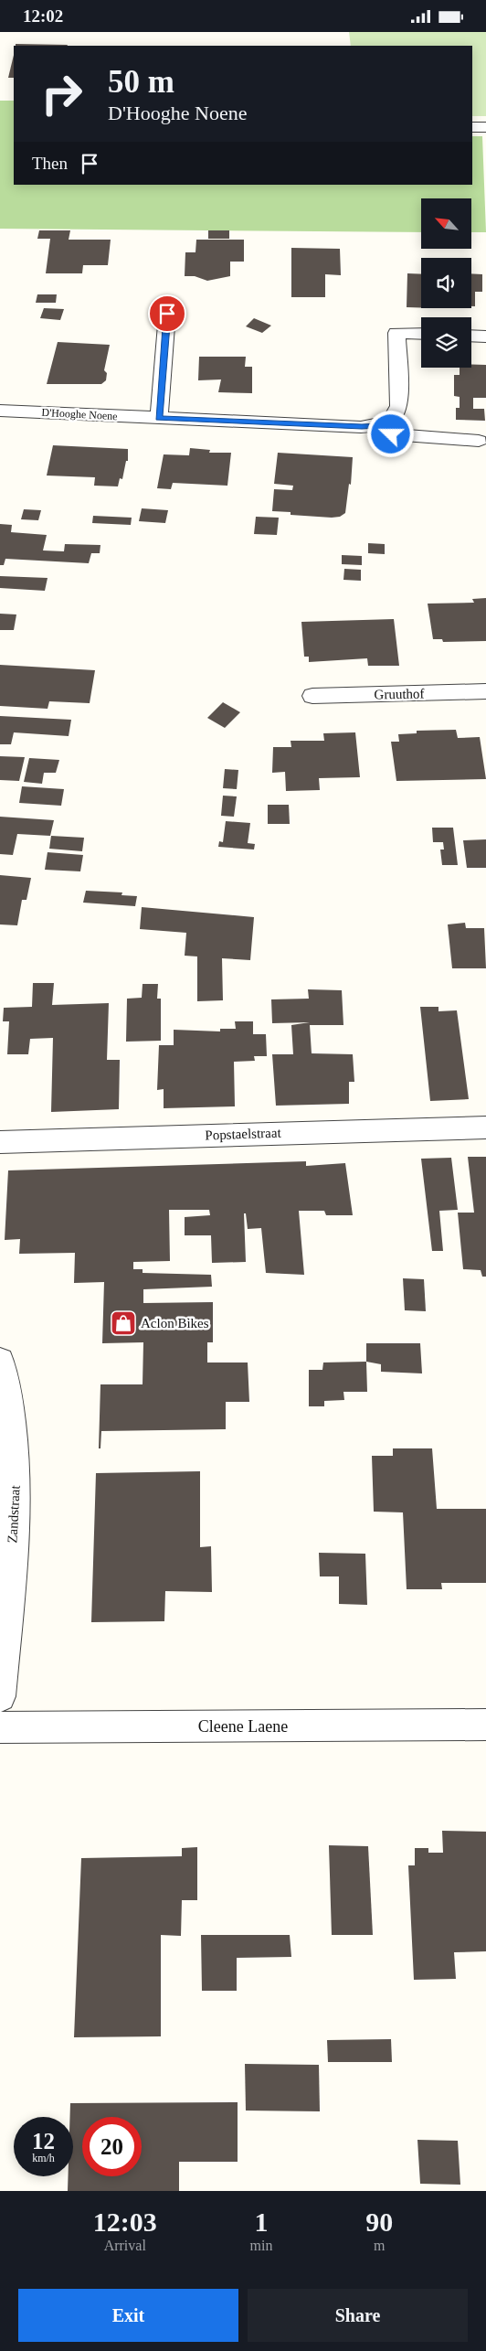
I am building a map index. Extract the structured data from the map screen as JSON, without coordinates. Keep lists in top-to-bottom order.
{
  "streets": {
    "street": [
      "D'Hooghe Noene",
      "Gruuthof",
      "Popstaelstraat",
      "Zandstraat",
      "Cleene Laene"
    ]
  },
  "places": {
    "shop": ["Aclon Bikes"]
  },
  "north": "top left",
  "page": {
    "status": "12:02",
    "turn": ["50 m", "D'Hooghe Noene"],
    "then": "Then",
    "speed": "12 km/h",
    "limit": "20",
    "eta": [
      "12:03",
      "Arrival",
      "1",
      "min",
      "90",
      "m"
    ],
    "buttons": ["Exit", "Share"]
  }
}
